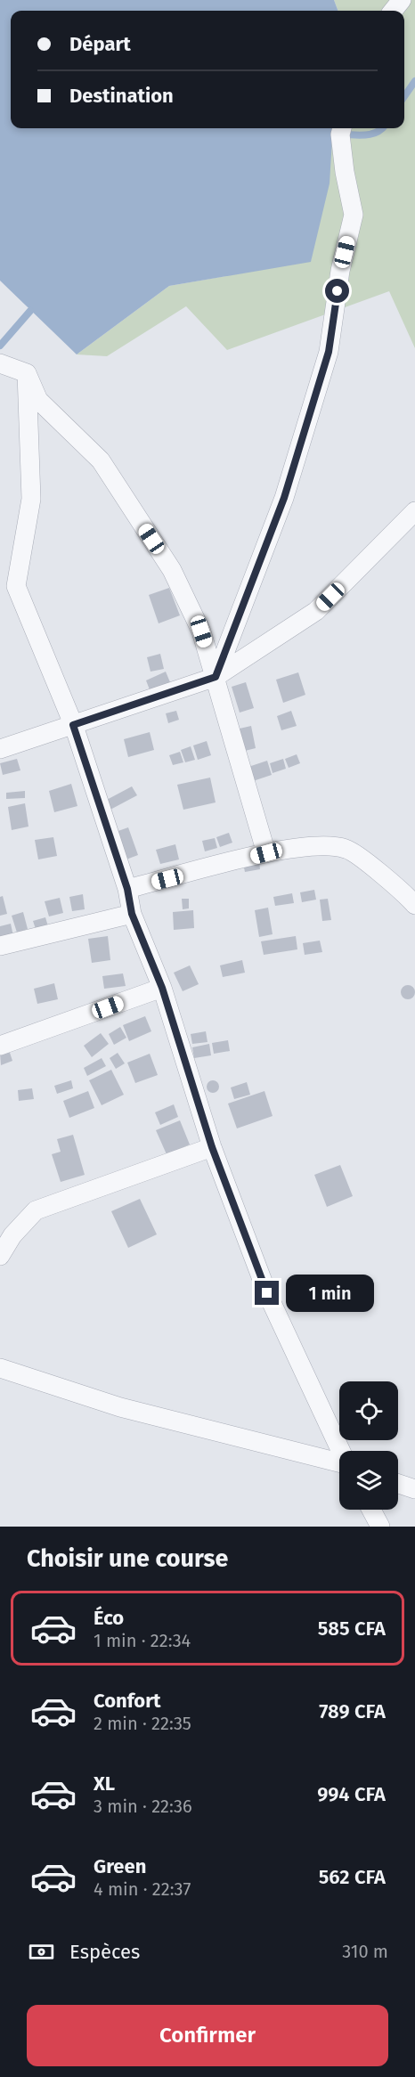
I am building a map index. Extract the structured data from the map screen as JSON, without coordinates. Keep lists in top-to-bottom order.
{
  "page": {
    "banner": ["Départ", "Destination"],
    "bubble": "1 min",
    "heading": "Choisir une course",
    "list": [
      {
        "name": "Éco",
        "note": "1 min · 22:34",
        "value": "585 CFA"
      },
      {
        "name": "Confort",
        "note": "2 min · 22:35",
        "value": "789 CFA"
      },
      {
        "name": "XL",
        "note": "3 min · 22:36",
        "value": "994 CFA"
      },
      {
        "name": "Green",
        "note": "4 min · 22:37",
        "value": "562 CFA"
      }
    ],
    "pay": ["Espèces", "310 m"],
    "buttons": "Confirmer"
  }
}
